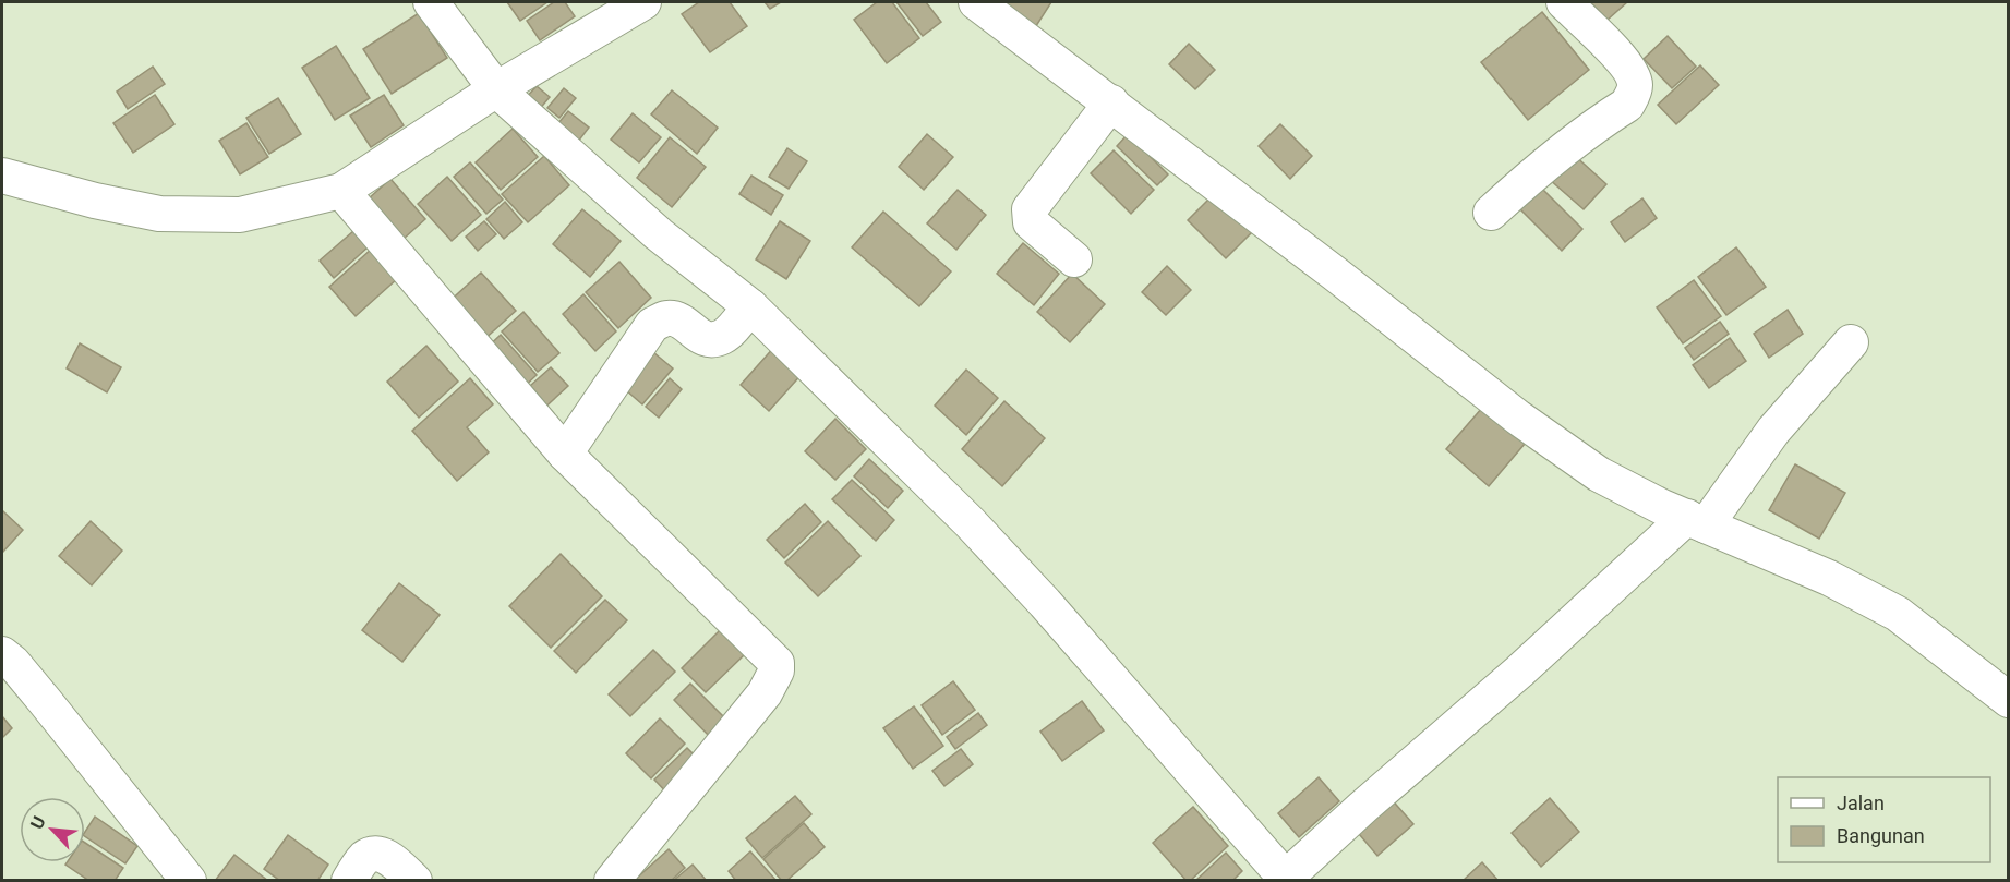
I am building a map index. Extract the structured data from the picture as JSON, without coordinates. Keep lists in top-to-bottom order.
{
  "legend": ["Jalan", "Bangunan"],
  "north": "top left"
}
